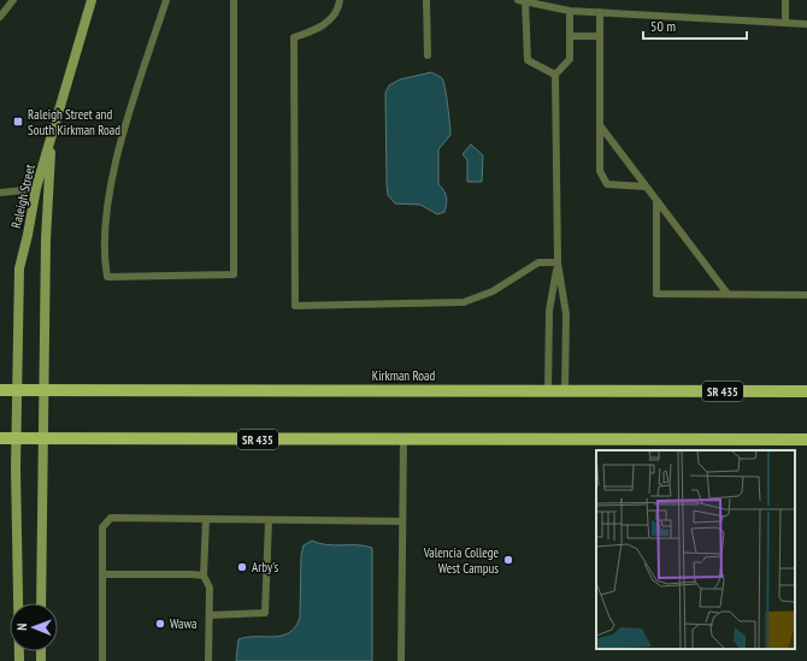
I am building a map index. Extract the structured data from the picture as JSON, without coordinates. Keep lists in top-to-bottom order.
{
  "streets": {
    "main road": ["Kirkman Road", "SR 435"],
    "street": ["Raleigh Street"]
  },
  "crossings": [
    ["Raleigh Street", "Kirkman Road"],
    ["Raleigh Street", "SR 435"]
  ],
  "places": {
    "transit": ["Raleigh Street and South Kirkman Road"],
    "other": ["Valencia College West Campus", "Arby's", "Wawa"]
  },
  "scale_bar": "50 m",
  "north": "left"
}
